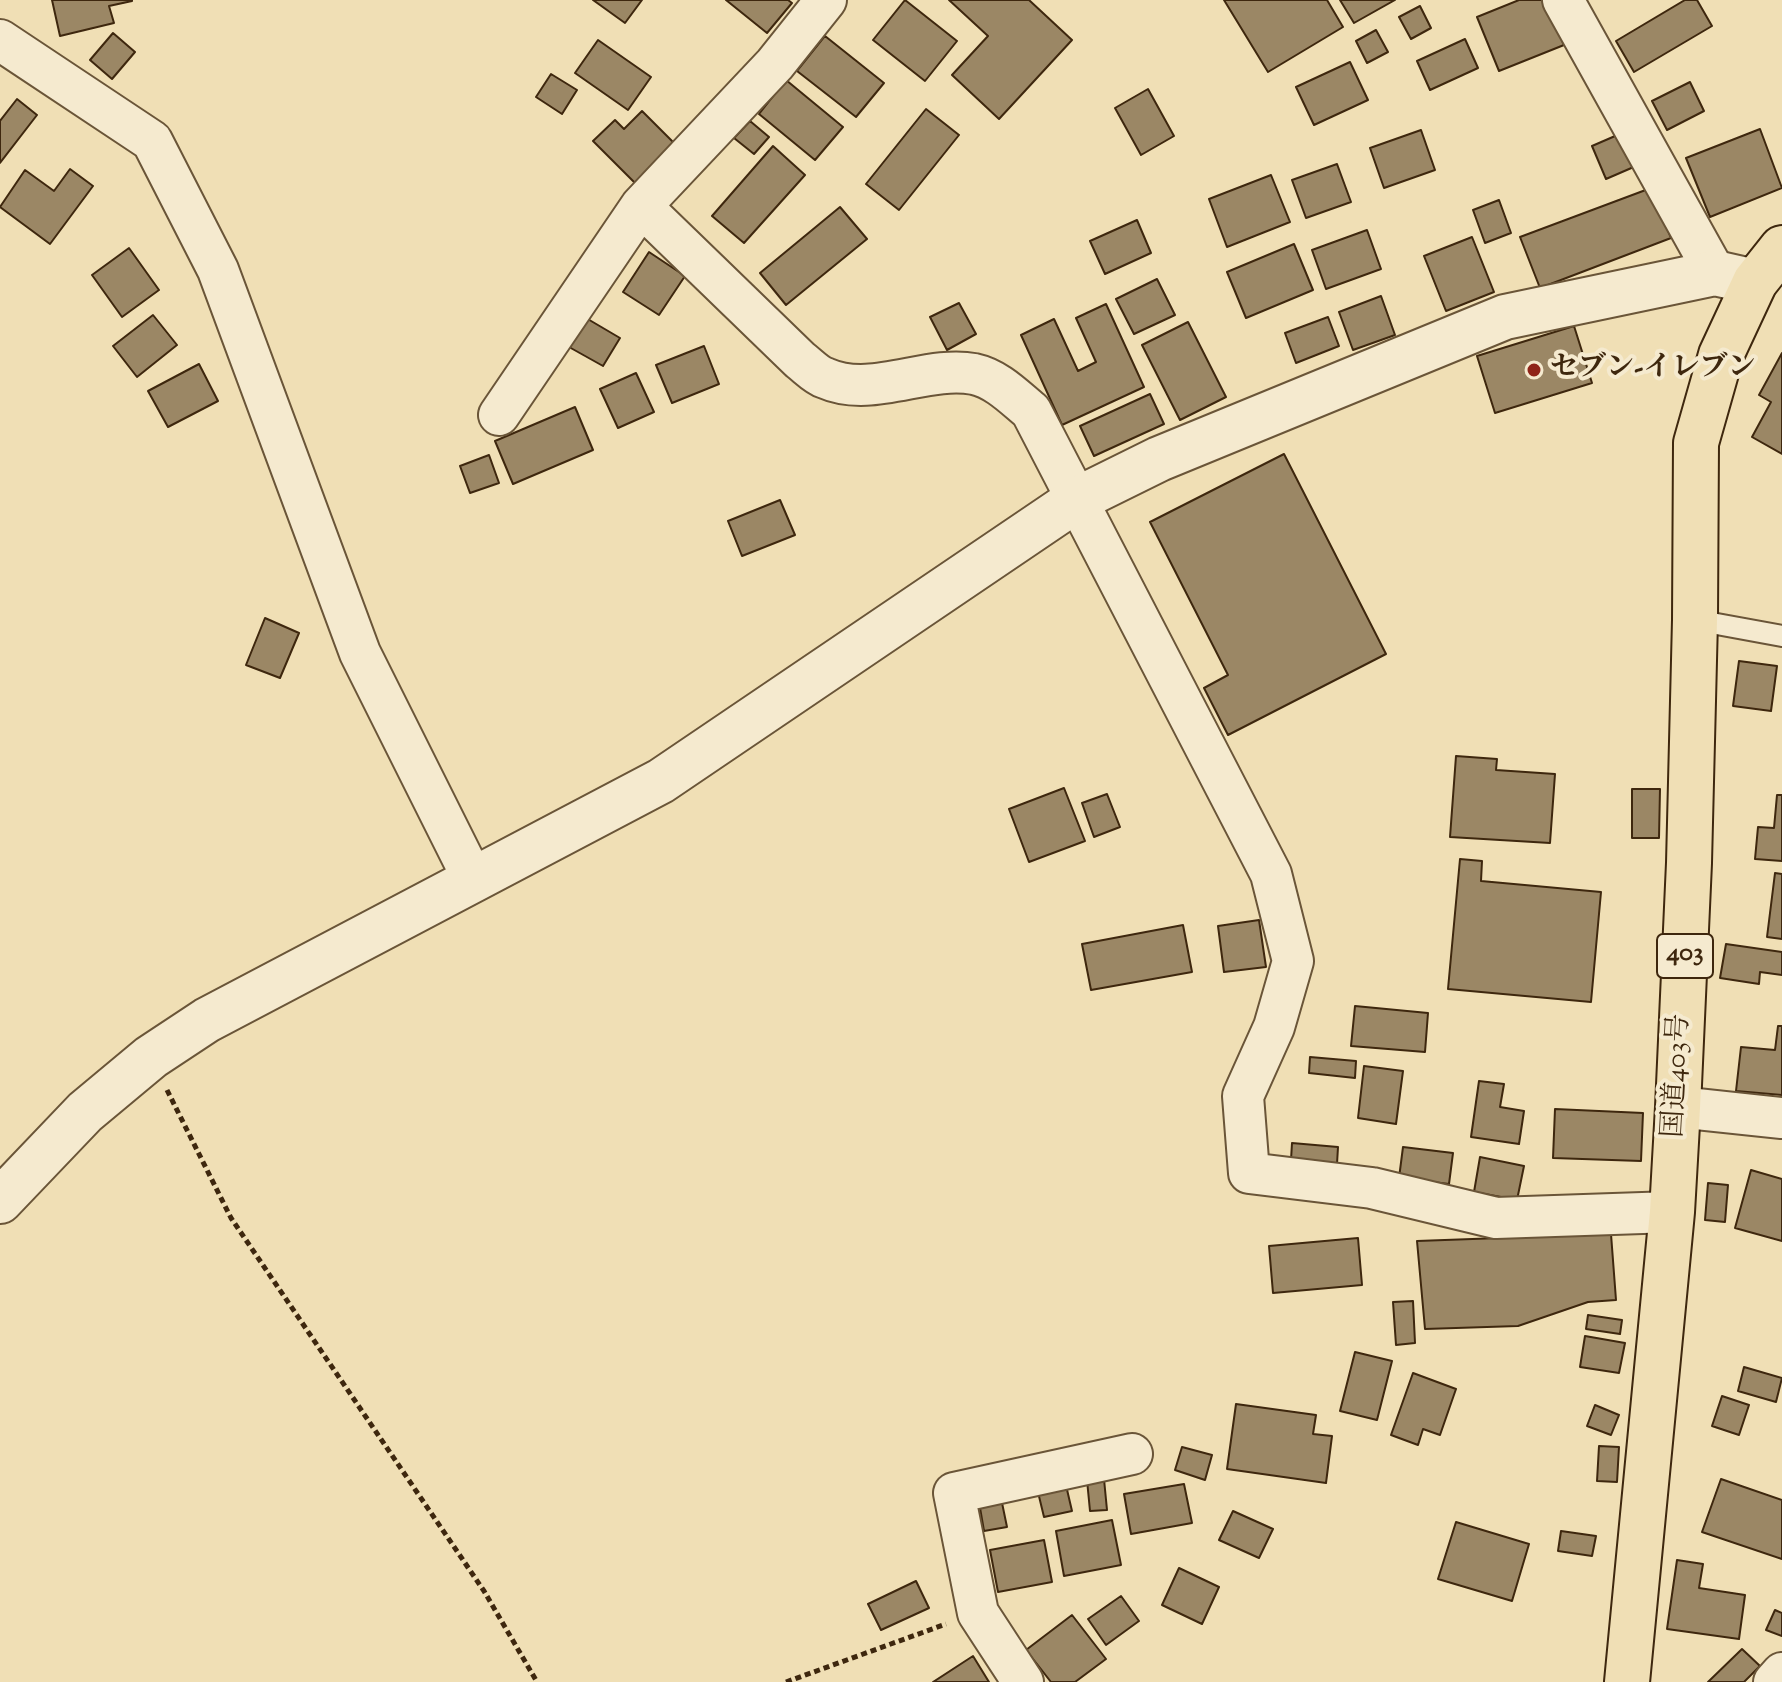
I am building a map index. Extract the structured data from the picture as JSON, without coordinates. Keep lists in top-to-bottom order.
{
  "streets": {
    "highway": ["403", "国道403号"]
  },
  "places": ["セブン-イレブン"]
}
